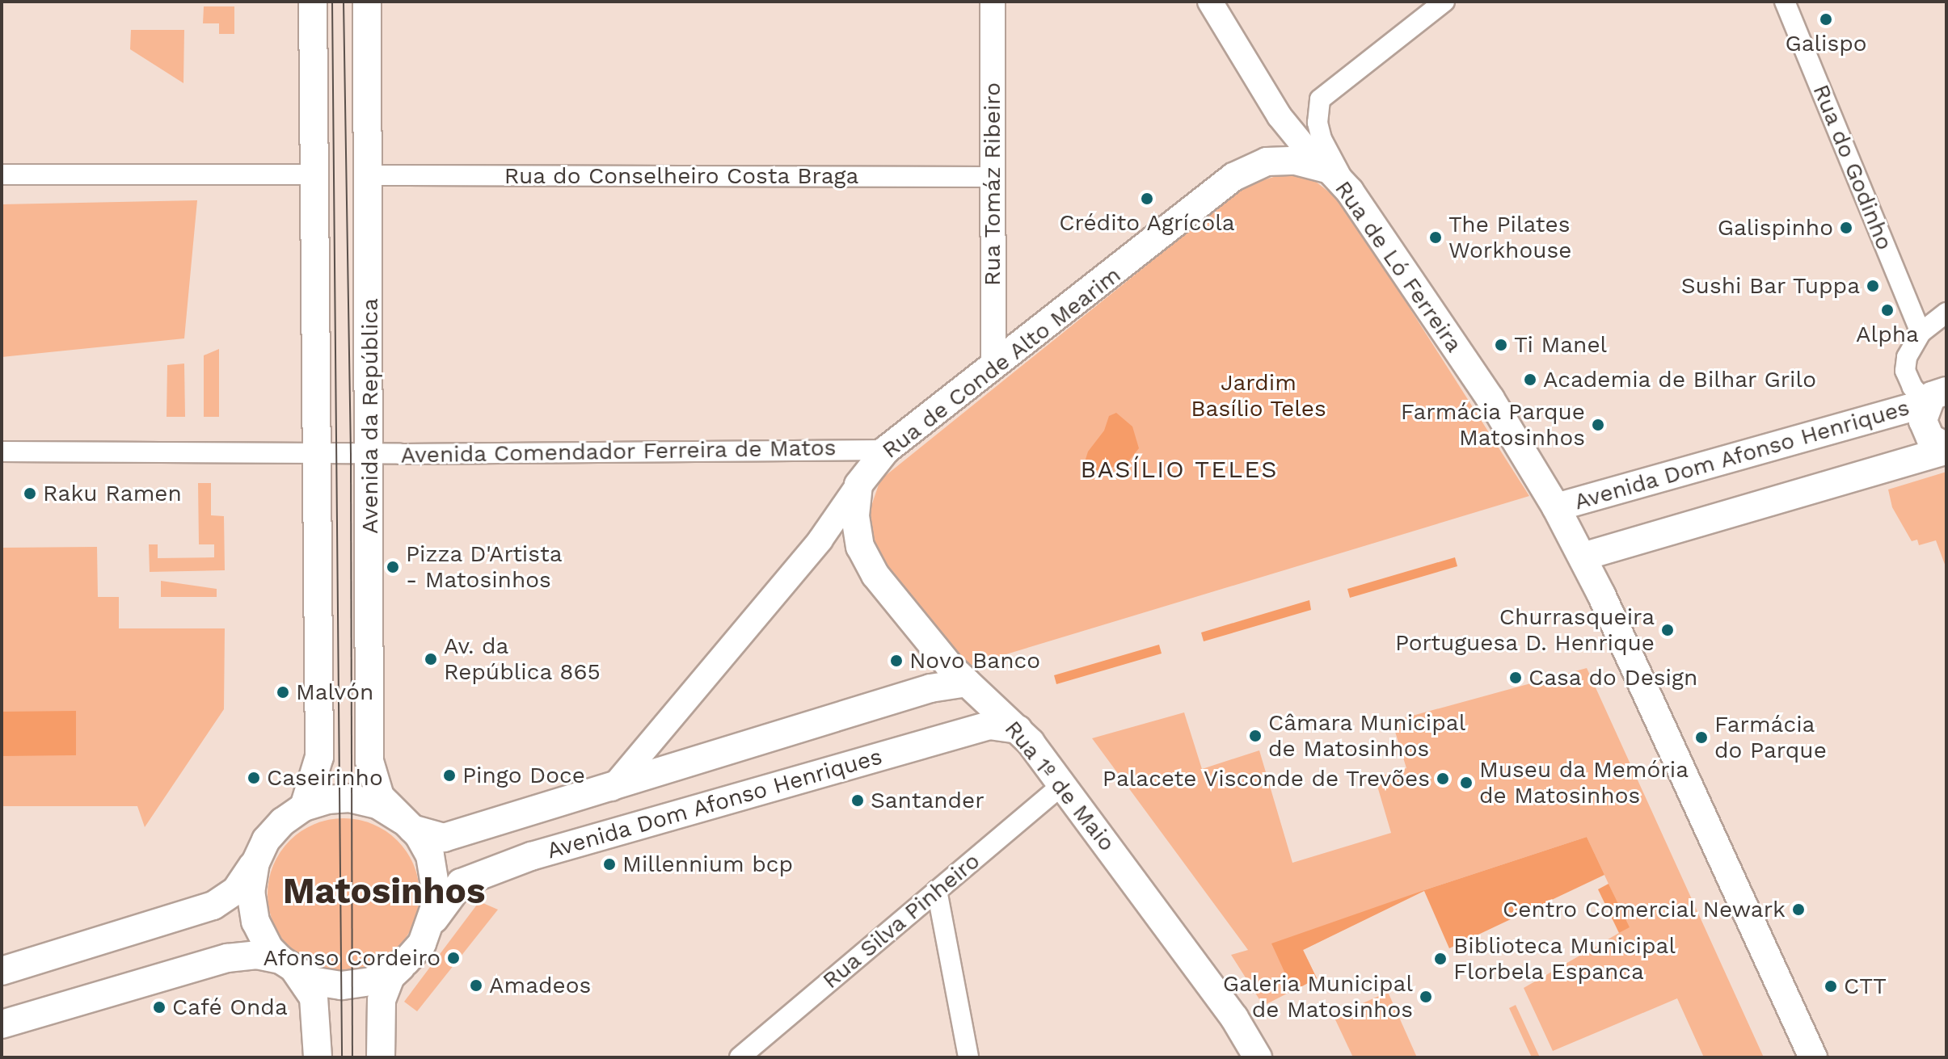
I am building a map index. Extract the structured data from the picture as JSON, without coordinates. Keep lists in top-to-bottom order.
{
  "streets": {
    "main road": [
      "Rua de Ló Ferreira",
      "Rua de Conde Alto Mearim",
      "Avenida da República",
      "Avenida Dom Afonso Henriques",
      "Rua 1º de Maio"
    ],
    "street": [
      "Rua do Godinho",
      "Rua do Conselheiro Costa Braga",
      "Rua Tomáz Ribeiro",
      "Avenida Comendador Ferreira de Matos",
      "Rua Silva Pinheiro"
    ]
  },
  "crossings": [
    ["Rua do Conselheiro Costa Braga", "Rua Tomáz Ribeiro"],
    ["Rua do Conselheiro Costa Braga", "Avenida da República"],
    ["Rua Tomáz Ribeiro", "Rua de Conde Alto Mearim"],
    ["Rua de Ló Ferreira", "Rua de Conde Alto Mearim"],
    ["Rua de Ló Ferreira", "Avenida Dom Afonso Henriques"],
    ["Rua de Conde Alto Mearim", "Avenida Comendador Ferreira de Matos"],
    ["Rua de Conde Alto Mearim", "Avenida Dom Afonso Henriques"],
    ["Rua de Conde Alto Mearim", "Rua 1º de Maio"],
    ["Avenida da República", "Avenida Comendador Ferreira de Matos"],
    ["Avenida da República", "Avenida Dom Afonso Henriques"],
    ["Avenida Dom Afonso Henriques", "Rua 1º de Maio"],
    ["Rua 1º de Maio", "Rua Silva Pinheiro"]
  ],
  "districts": ["BASÍLIO TELES", "Matosinhos"],
  "parks": ["Jardim Basílio Teles"],
  "places": [
    "Galispo",
    "Crédito Agrícola",
    "Galispinho",
    "The Pilates Workhouse",
    "Sushi Bar Tuppa",
    "Alpha",
    "Ti Manel",
    "Academia de Bilhar Grilo",
    "Farmácia Parque Matosinhos",
    "Raku Ramen",
    "Pizza D'Artista - Matosinhos",
    "Churrasqueira Portuguesa D. Henrique",
    "Av. da República 865",
    "Novo Banco",
    "Casa do Design",
    "Malvón",
    "Câmara Municipal de Matosinhos",
    "Farmácia do Parque",
    "Pingo Doce",
    "Caseirinho",
    "Palacete Visconde de Trevões",
    "Museu da Memória de Matosinhos",
    "Santander",
    "Millennium bcp",
    "Centro Comercial Newark",
    "Afonso Cordeiro",
    "Biblioteca Municipal Florbela Espanca",
    "Amadeos",
    "CTT",
    "Galeria Municipal de Matosinhos",
    "Café Onda"
  ]
}
